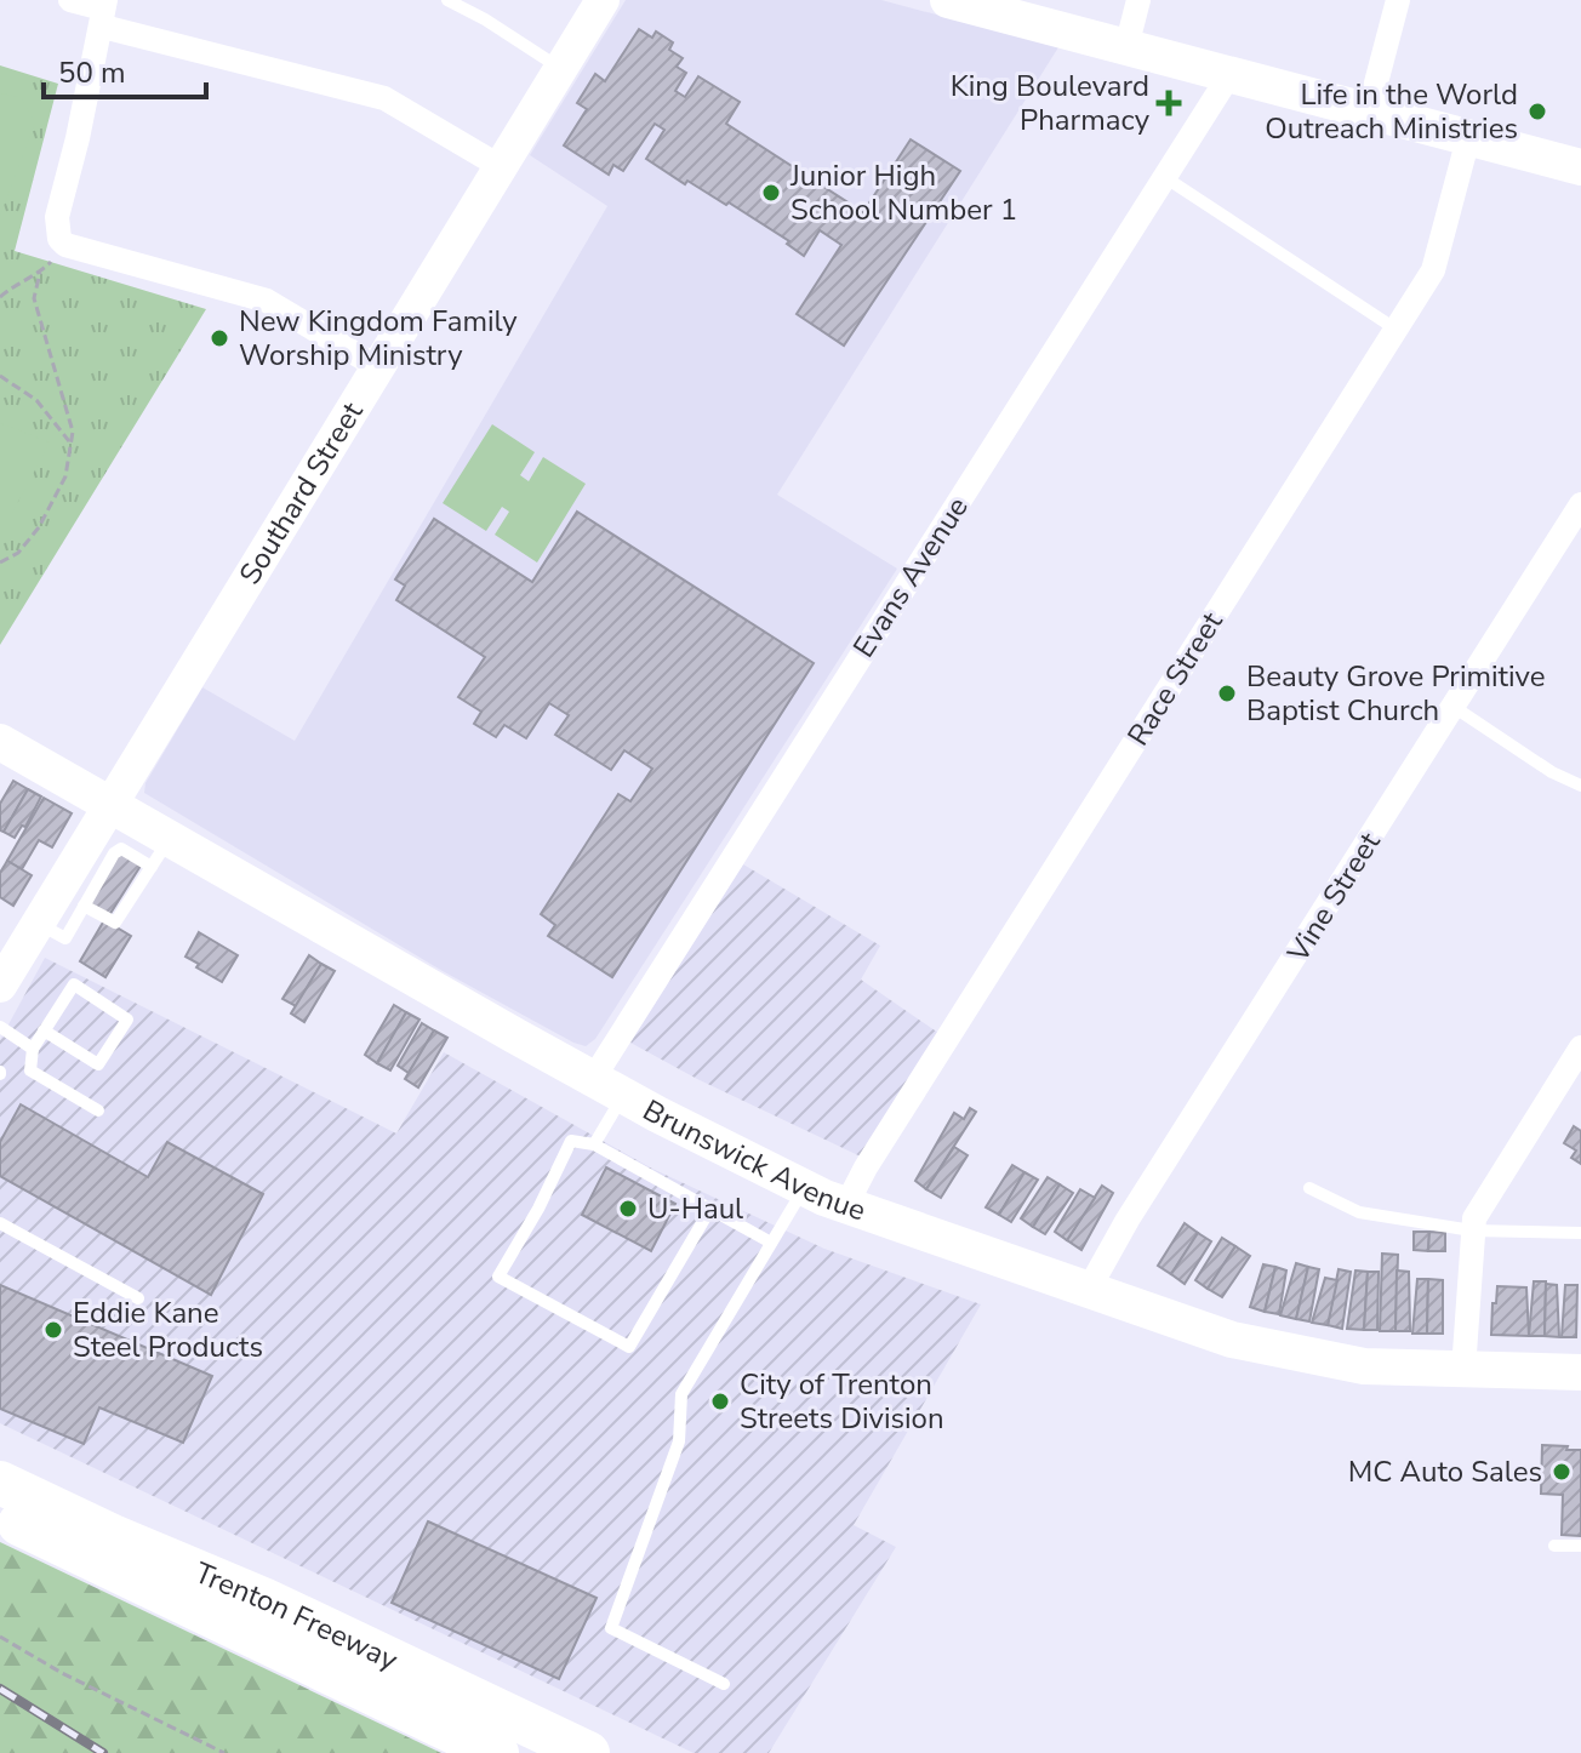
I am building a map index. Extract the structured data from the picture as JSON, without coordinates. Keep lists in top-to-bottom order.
{
  "streets": {
    "highway": ["Trenton Freeway"],
    "main road": ["Southard Street", "Brunswick Avenue"],
    "street": ["Evans Avenue", "Race Street", "Vine Street"]
  },
  "crossings": [
    ["Southard Street", "Brunswick Avenue"],
    ["Evans Avenue", "Brunswick Avenue"],
    ["Race Street", "Brunswick Avenue"],
    ["Vine Street", "Brunswick Avenue"]
  ],
  "places": {
    "health": ["King Boulevard Pharmacy"],
    "other": [
      "Life in the World Outreach Ministries",
      "Junior High School Number 1",
      "New Kingdom Family Worship Ministry",
      "Beauty Grove Primitive Baptist Church",
      "U-Haul",
      "Eddie Kane Steel Products",
      "City of Trenton Streets Division",
      "MC Auto Sales"
    ]
  },
  "scale_bar": "50 m"
}
